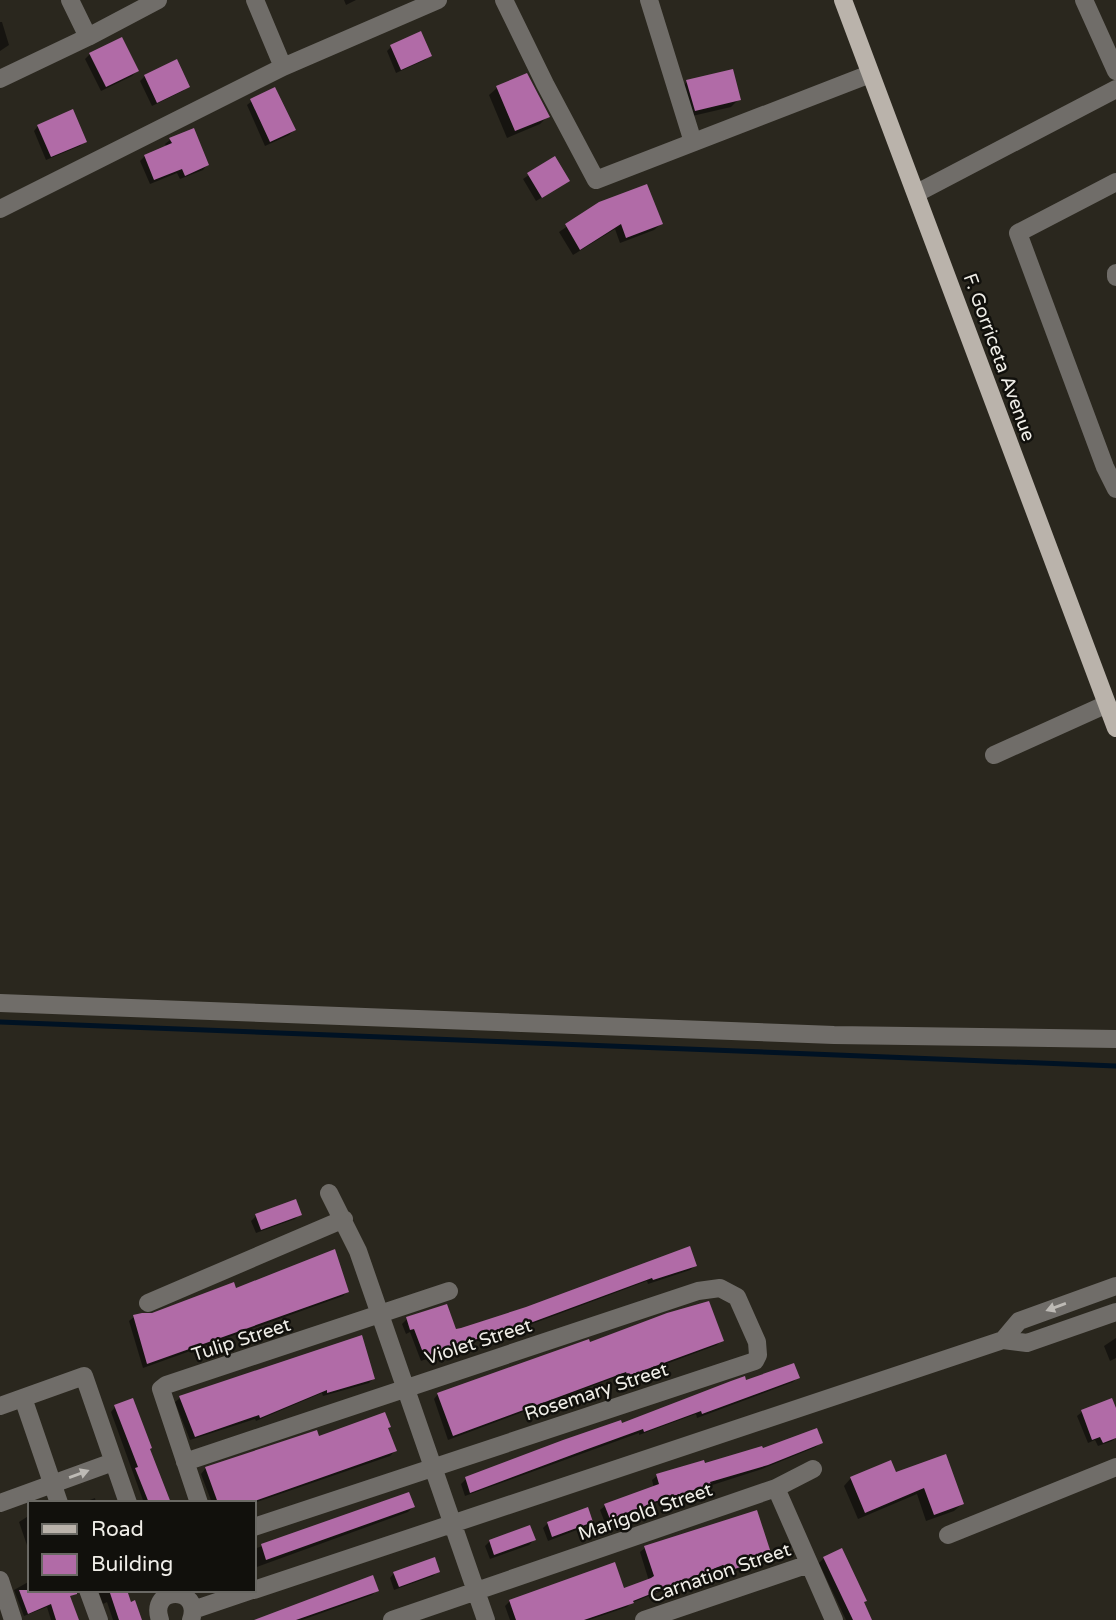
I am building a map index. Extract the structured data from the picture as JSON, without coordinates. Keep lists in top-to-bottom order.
{
  "streets": {
    "main road": ["F. Gorriceta Avenue"],
    "street": [
      "Tulip Street",
      "Violet Street",
      "Rosemary Street",
      "Marigold Street",
      "Carnation Street"
    ]
  },
  "crossings": [
    ["Tulip Street", "Violet Street"],
    ["Violet Street", "Rosemary Street"]
  ],
  "legend": ["Road", "Building"]
}
